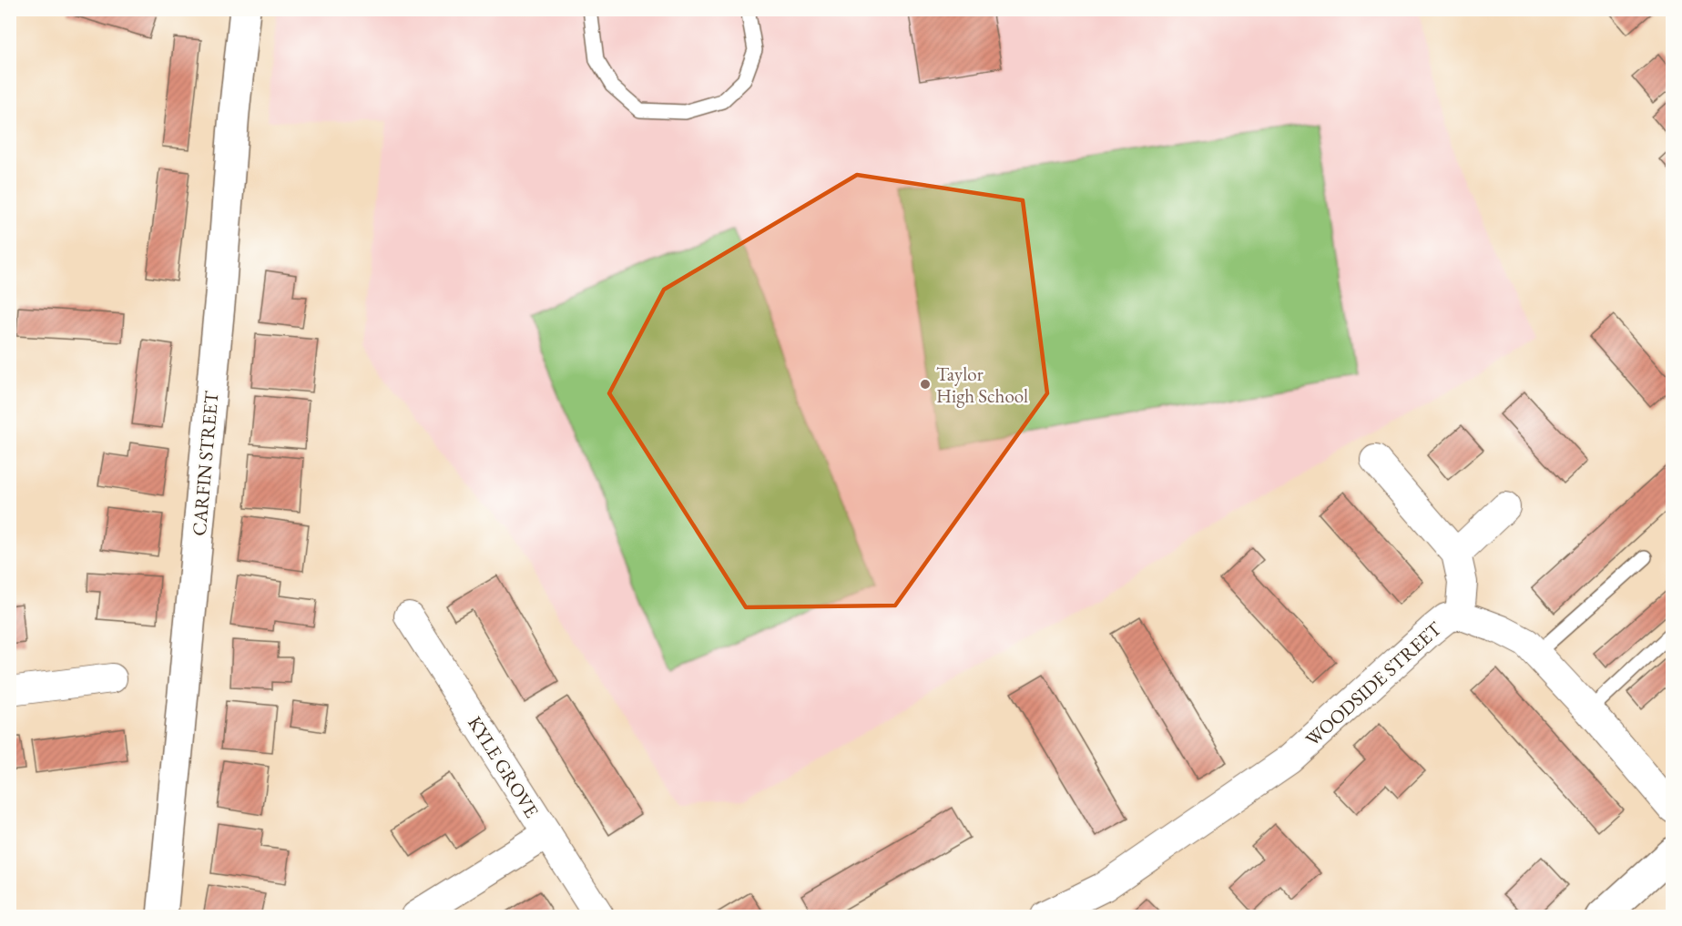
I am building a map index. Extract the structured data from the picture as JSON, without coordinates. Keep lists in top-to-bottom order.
{
  "streets": {
    "main road": ["CARFIN STREET"],
    "street": ["WOODSIDE STREET", "KYLE GROVE"]
  },
  "places": ["Taylor High School"]
}
